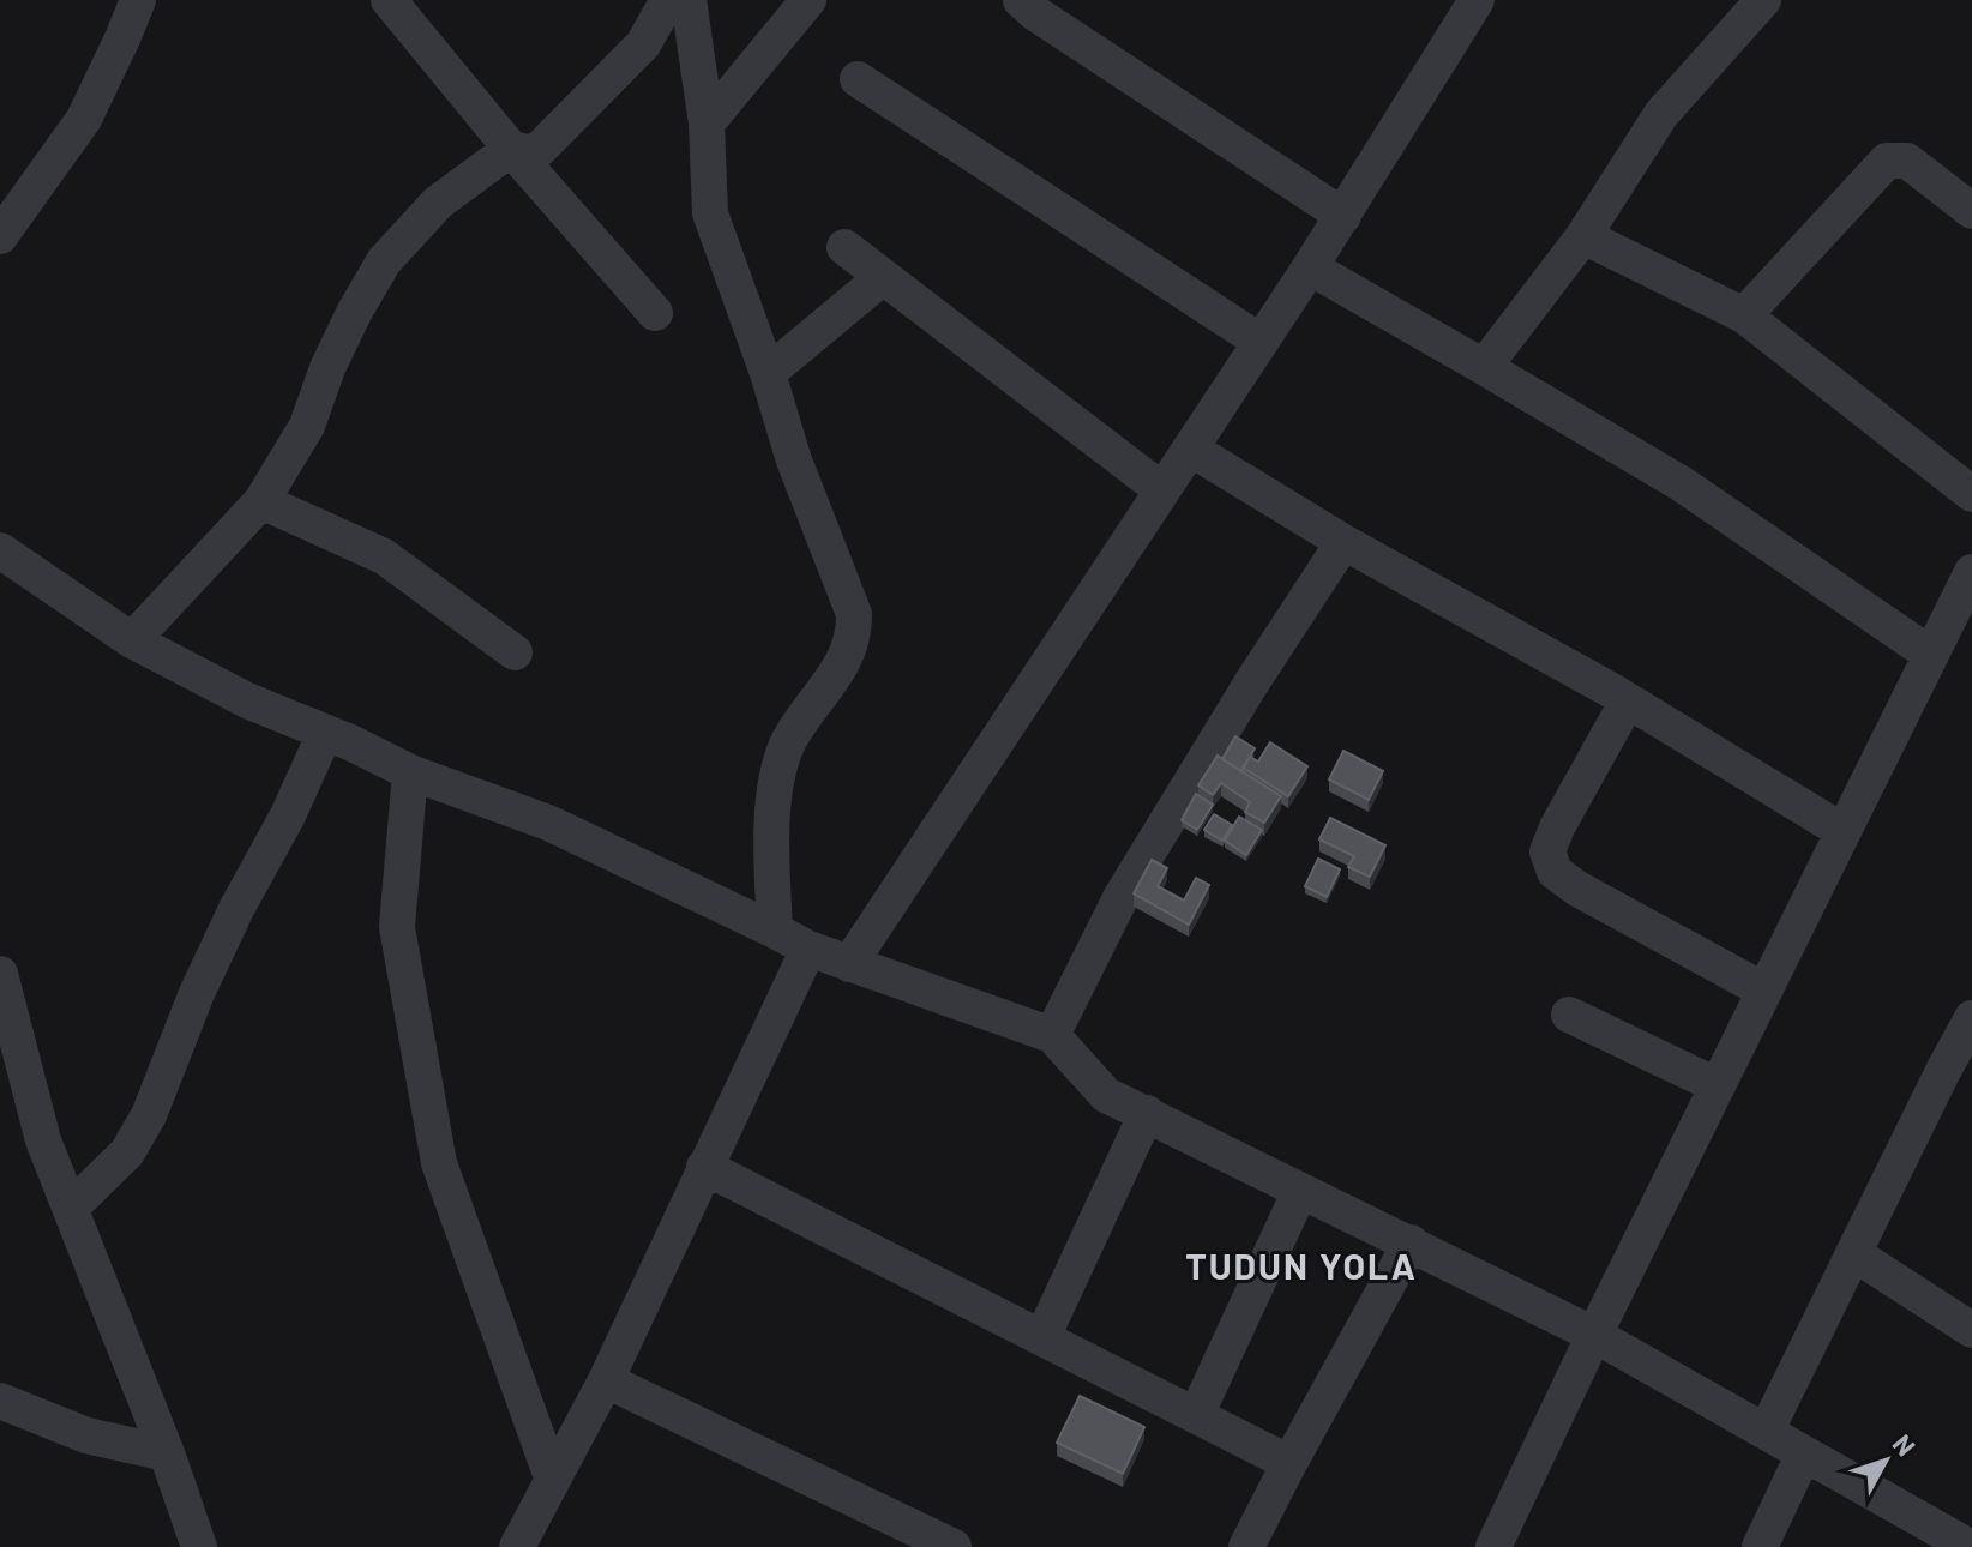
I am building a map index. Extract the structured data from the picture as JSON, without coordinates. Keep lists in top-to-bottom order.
{
  "districts": ["TUDUN YOLA"],
  "north": "top right"
}
